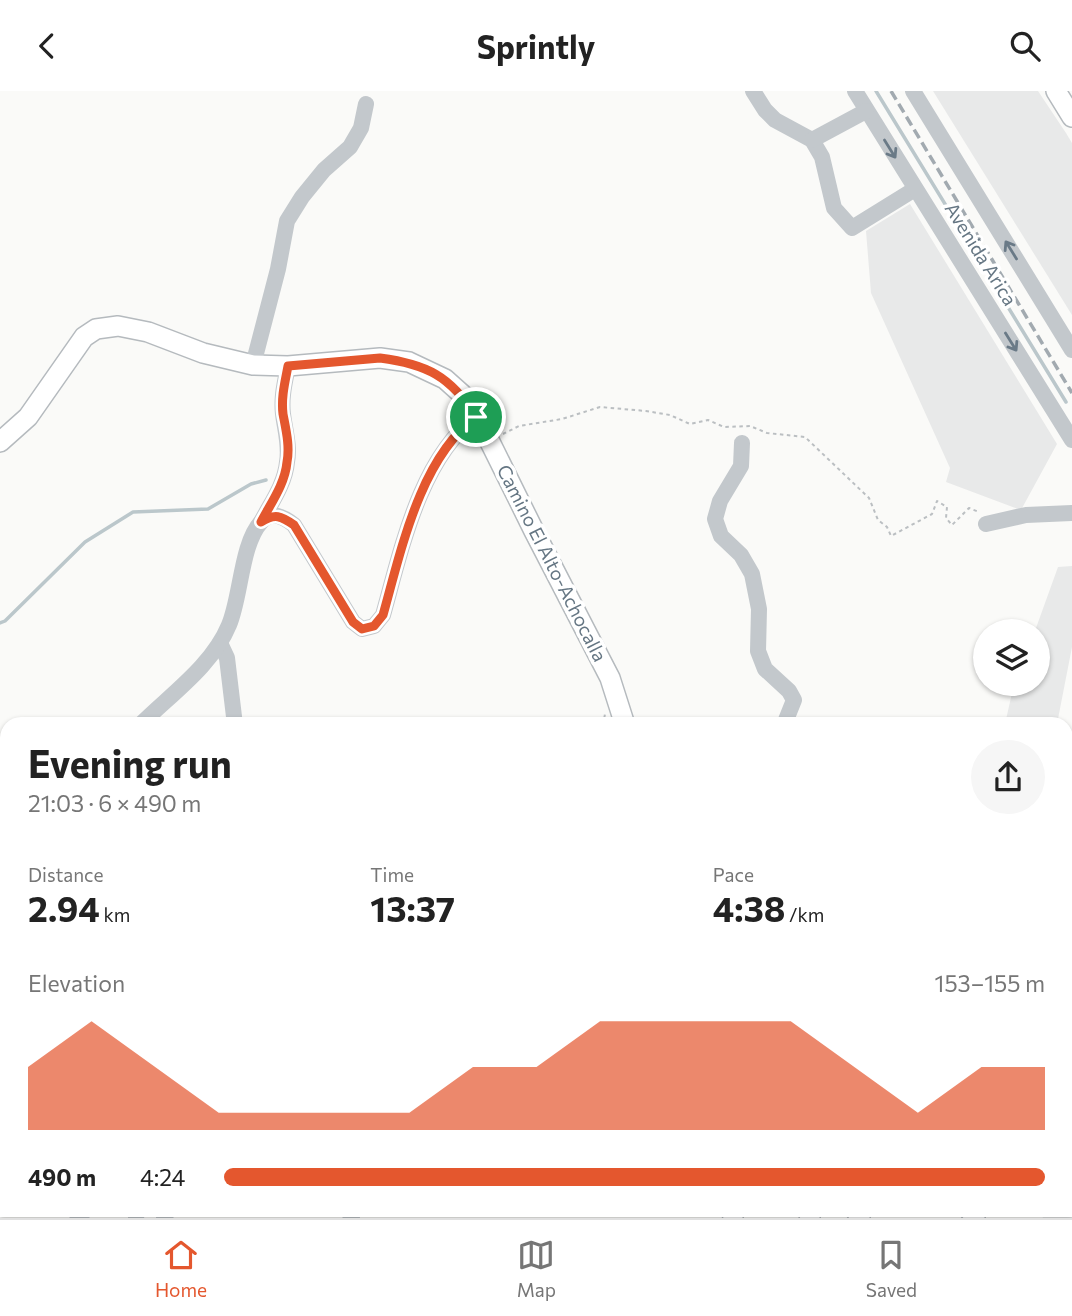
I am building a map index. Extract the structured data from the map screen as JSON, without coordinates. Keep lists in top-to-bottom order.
{
  "streets": {
    "main road": ["Camino El Alto-Achocalla"],
    "street": ["Avenida Arica"]
  },
  "page": {
    "header": "Sprintly",
    "heading": ["Evening run", "21:03 · 6 × 490 m"],
    "stats": [
      ["Distance", "2.94 km"],
      ["Time", "13:37"],
      ["Pace", "4:38 /km"]
    ],
    "chart": ["Elevation", "153–155 m"],
    "list": [
      {
        "name": "490 m",
        "note": "4:24"
      }
    ],
    "tabs": ["Home", "Map", "Saved"]
  }
}
